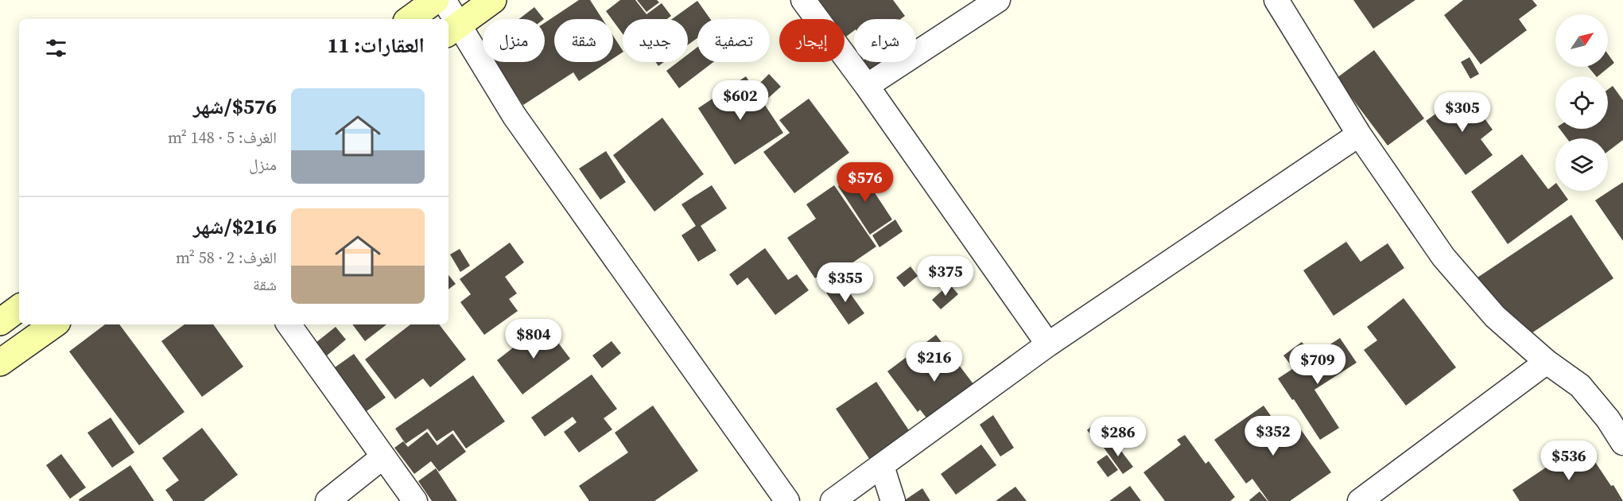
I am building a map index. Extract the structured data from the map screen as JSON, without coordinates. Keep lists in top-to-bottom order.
{
  "north": "top right",
  "page": {
    "chip": [
      "شراء",
      "إيجار",
      "تصفية",
      "جديد",
      "شقة",
      "منزل"
    ],
    "heading": "العقارات: 11",
    "list": [
      {
        "name": "$576/شهر",
        "note": "الغرف: 5 · 148 m² · منزل"
      },
      {
        "name": "$216/شهر",
        "note": "الغرف: 2 · 58 m² · شقة"
      }
    ],
    "price": [
      "$602",
      "$305",
      "$576",
      "$375",
      "$355",
      "$804",
      "$216",
      "$709",
      "$352",
      "$286",
      "$536"
    ]
  }
}
